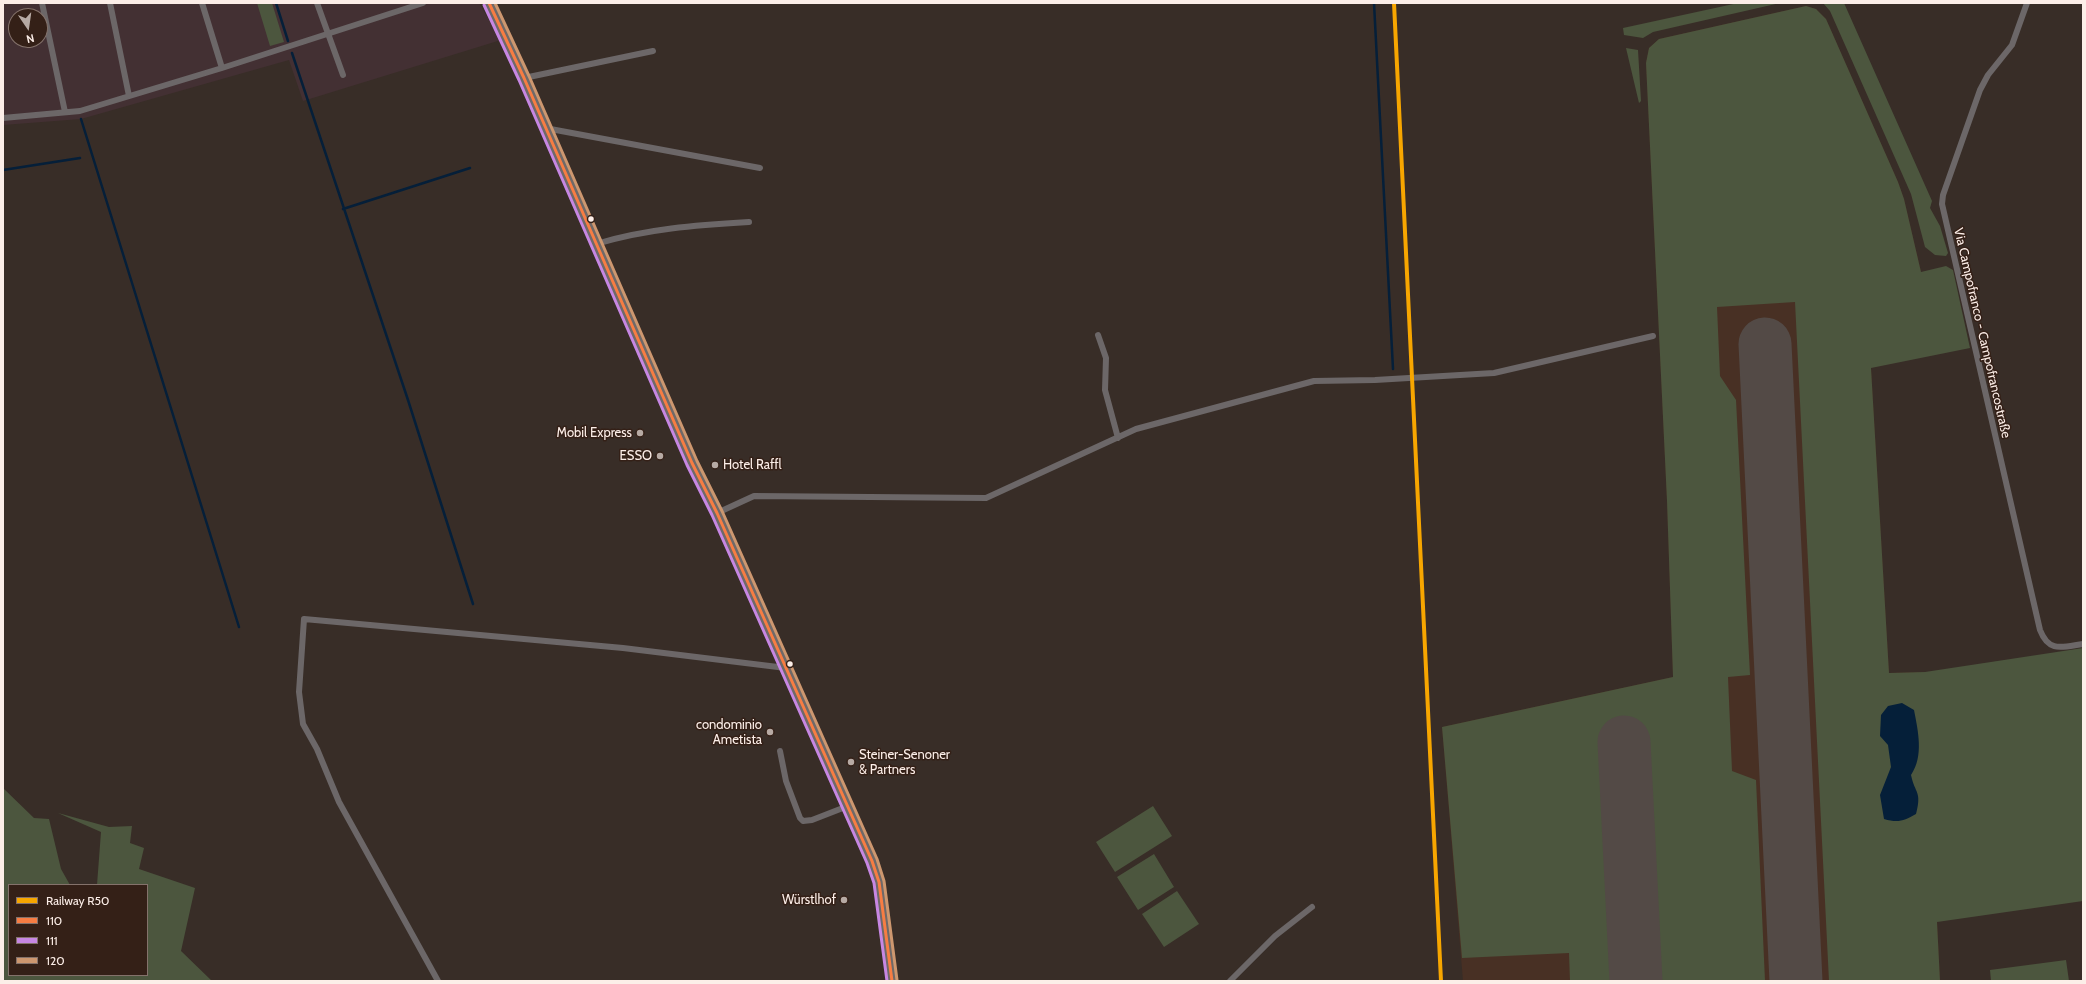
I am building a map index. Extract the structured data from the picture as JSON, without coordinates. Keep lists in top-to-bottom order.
{
  "streets": {
    "street": ["Via Campofranco - Campofrancostraße"]
  },
  "places": [
    "Mobil Express",
    "ESSO",
    "Hotel Raffl",
    "condominio Ametista",
    "Steiner-Senoner & Partners",
    "Würstlhof"
  ],
  "lines": [
    "rail line R50",
    "transit line 110",
    "transit line 120",
    "transit line 111"
  ],
  "legend": [
    "Railway R50",
    "110",
    "111",
    "120"
  ],
  "north": "bottom"
}
